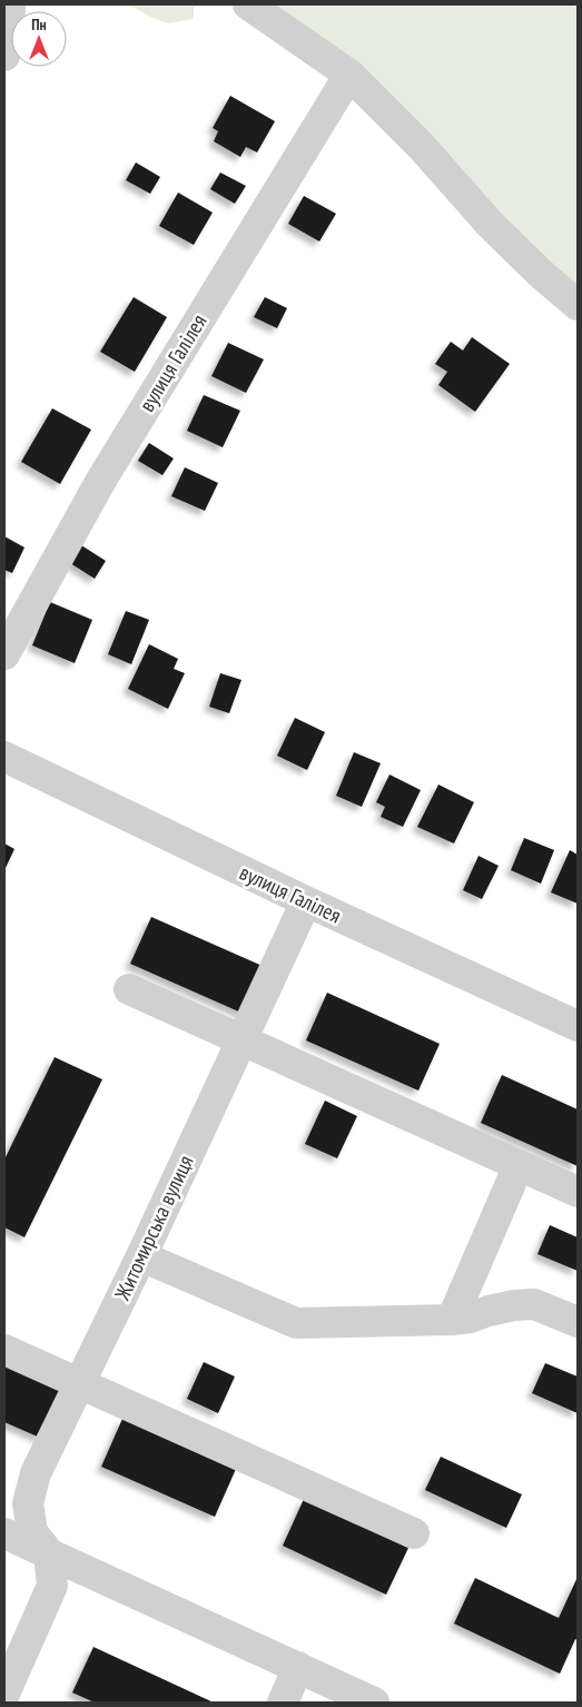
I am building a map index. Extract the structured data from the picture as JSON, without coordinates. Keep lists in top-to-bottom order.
{
  "streets": {
    "street": ["вулиця Галілея", "Житомирська вулиця"]
  },
  "crossings": [
    ["вулиця Галілея", "Житомирська вулиця"]
  ],
  "north": "top"
}
